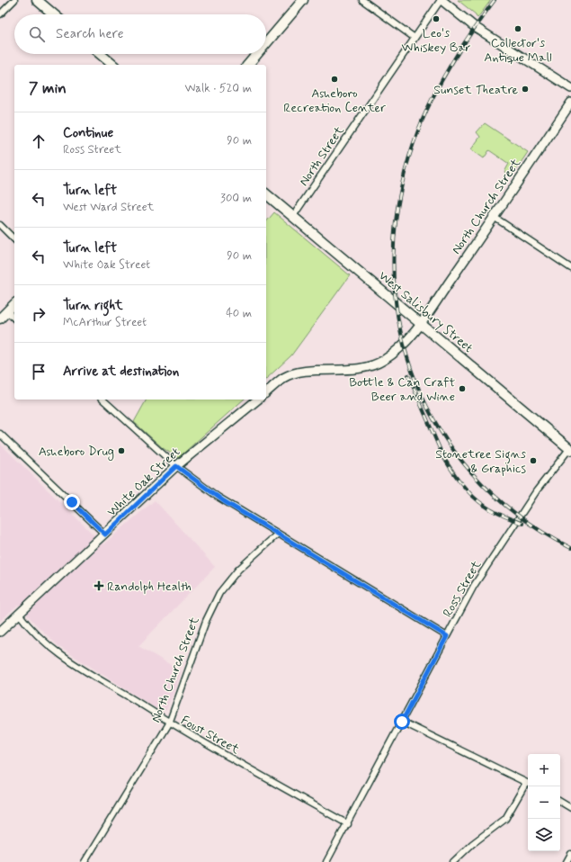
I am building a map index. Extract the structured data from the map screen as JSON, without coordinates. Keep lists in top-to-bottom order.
{
  "streets": {
    "main road": ["West Salisbury Street"],
    "street": [
      "North Street",
      "North Church Street",
      "White Oak Street",
      "Ross Street",
      "Foust Street"
    ]
  },
  "crossings": [
    ["North Street", "West Salisbury Street"],
    ["North Church Street", "West Salisbury Street"],
    ["North Church Street", "Foust Street"],
    ["West Salisbury Street", "Ross Street"],
    ["White Oak Street", "Foust Street"],
    ["Ross Street", "Foust Street"]
  ],
  "places": {
    "other": [
      "Leo's Whiskey Bar",
      "Collector's Antique Mall",
      "Asheboro Recreation Center",
      "Sunset Theatre",
      "Bottle & Can Craft Beer and Wine",
      "Asheboro Drug",
      "Stonetree Signs & Graphics"
    ],
    "health": ["Randolph Health"]
  },
  "page": {
    "search": "Search here",
    "heading": ["7 min", "Walk · 520 m"],
    "list": [
      ["Continue", "Ross Street", "90 m"],
      ["Turn left", "West Ward Street", "300 m"],
      ["Turn left", "White Oak Street", "90 m"],
      ["Turn right", "McArthur Street", "40 m"],
      "Arrive at destination"
    ],
    "map_buttons": ["+", "−"]
  }
}
